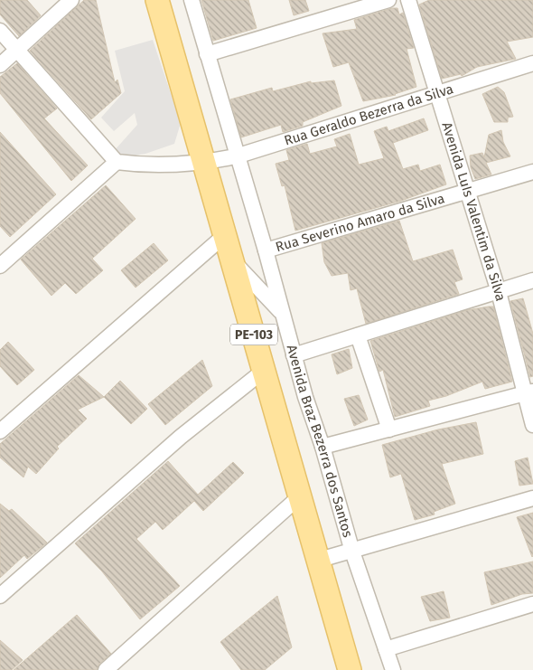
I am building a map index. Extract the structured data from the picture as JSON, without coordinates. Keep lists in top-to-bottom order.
{
  "streets": {
    "main road": ["PE-103"],
    "street": [
      "Rua Geraldo Bezerra da Silva",
      "Avenida LuIs Valentim da Silva",
      "Rua Severino Amaro da Silva",
      "Avenida Braz Bezerra dos Santos"
    ]
  },
  "crossings": [
    ["Rua Geraldo Bezerra da Silva", "Avenida LuIs Valentim da Silva"],
    ["Rua Geraldo Bezerra da Silva", "PE-103"],
    ["Rua Geraldo Bezerra da Silva", "Avenida Braz Bezerra dos Santos"],
    ["Avenida LuIs Valentim da Silva", "Rua Severino Amaro da Silva"],
    ["Rua Severino Amaro da Silva", "Avenida Braz Bezerra dos Santos"]
  ]
}
